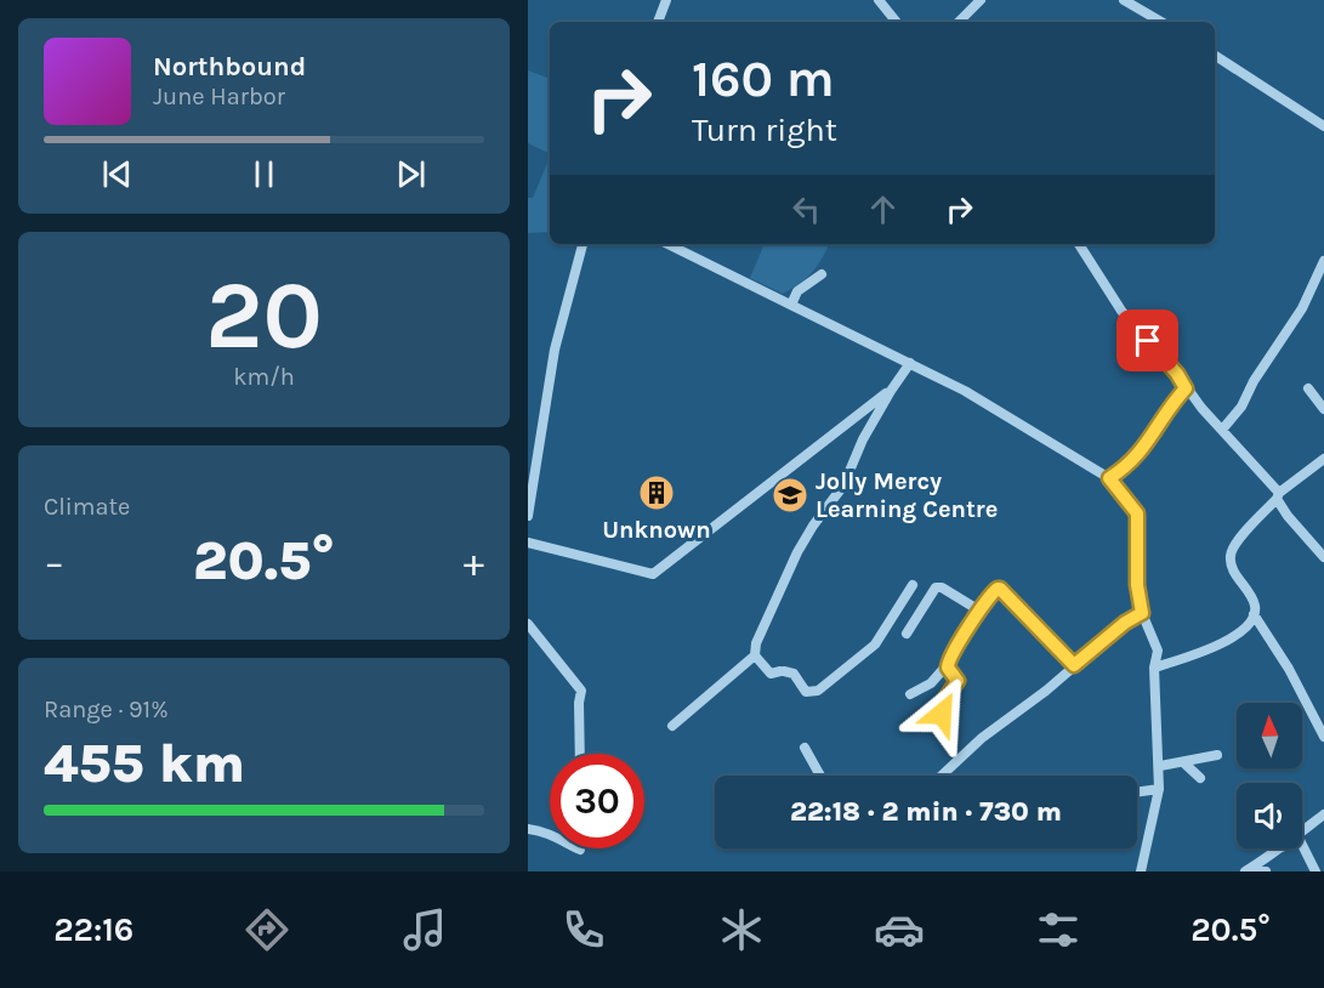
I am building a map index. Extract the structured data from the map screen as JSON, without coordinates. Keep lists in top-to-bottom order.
{
  "places": {
    "building": ["Unknown"],
    "school or university": ["Jolly Mercy Learning Centre"]
  },
  "north": "top",
  "page": {
    "turn": ["160 m", "Turn right"],
    "song": ["Northbound", "June Harbor"],
    "tile": [
      ["20", "km/h"],
      "Climate",
      ["Range · 91%", "455 km"]
    ],
    "heat": ["−", "20.5°", "+"],
    "limit": "30",
    "trip": "22:18 · 2 min · 730 m",
    "tabs": ["22:16", "20.5°"]
  }
}
